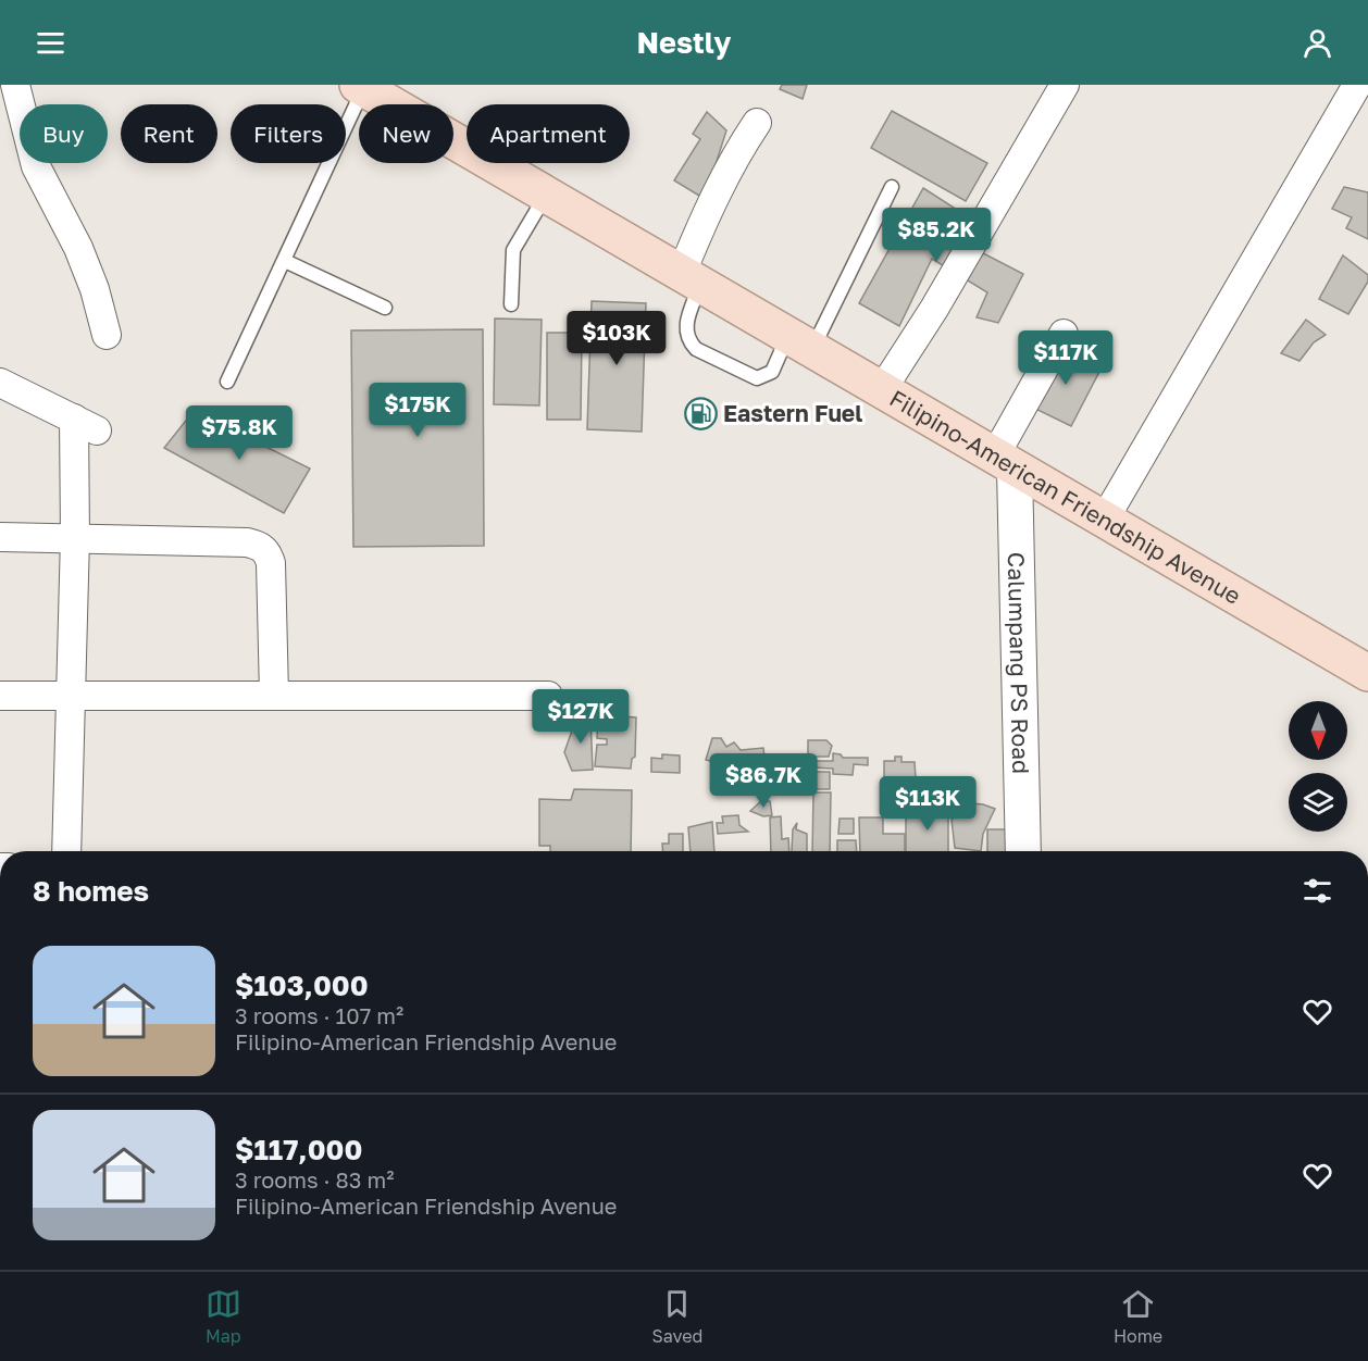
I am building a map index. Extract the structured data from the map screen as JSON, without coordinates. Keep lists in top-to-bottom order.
{
  "streets": {
    "main road": ["Filipino-American Friendship Avenue"],
    "street": ["Calumpang PS Road"]
  },
  "crossings": [
    ["Filipino-American Friendship Avenue", "Calumpang PS Road"]
  ],
  "places": {
    "fuel station": ["Eastern Fuel"]
  },
  "north": "bottom",
  "page": {
    "header": "Nestly",
    "chip": [
      "Buy",
      "Rent",
      "Filters",
      "New",
      "Apartment"
    ],
    "price": [
      "$85.2K",
      "$103K",
      "$117K",
      "$175K",
      "$75.8K",
      "$127K",
      "$86.7K",
      "$113K"
    ],
    "heading": "8 homes",
    "list": [
      {
        "name": "$103,000",
        "note": "3 rooms · 107 m² · Filipino-American Friendship Avenue"
      },
      {
        "name": "$117,000",
        "note": "3 rooms · 83 m² · Filipino-American Friendship Avenue"
      }
    ],
    "tabs": ["Map", "Saved", "Home"]
  }
}
